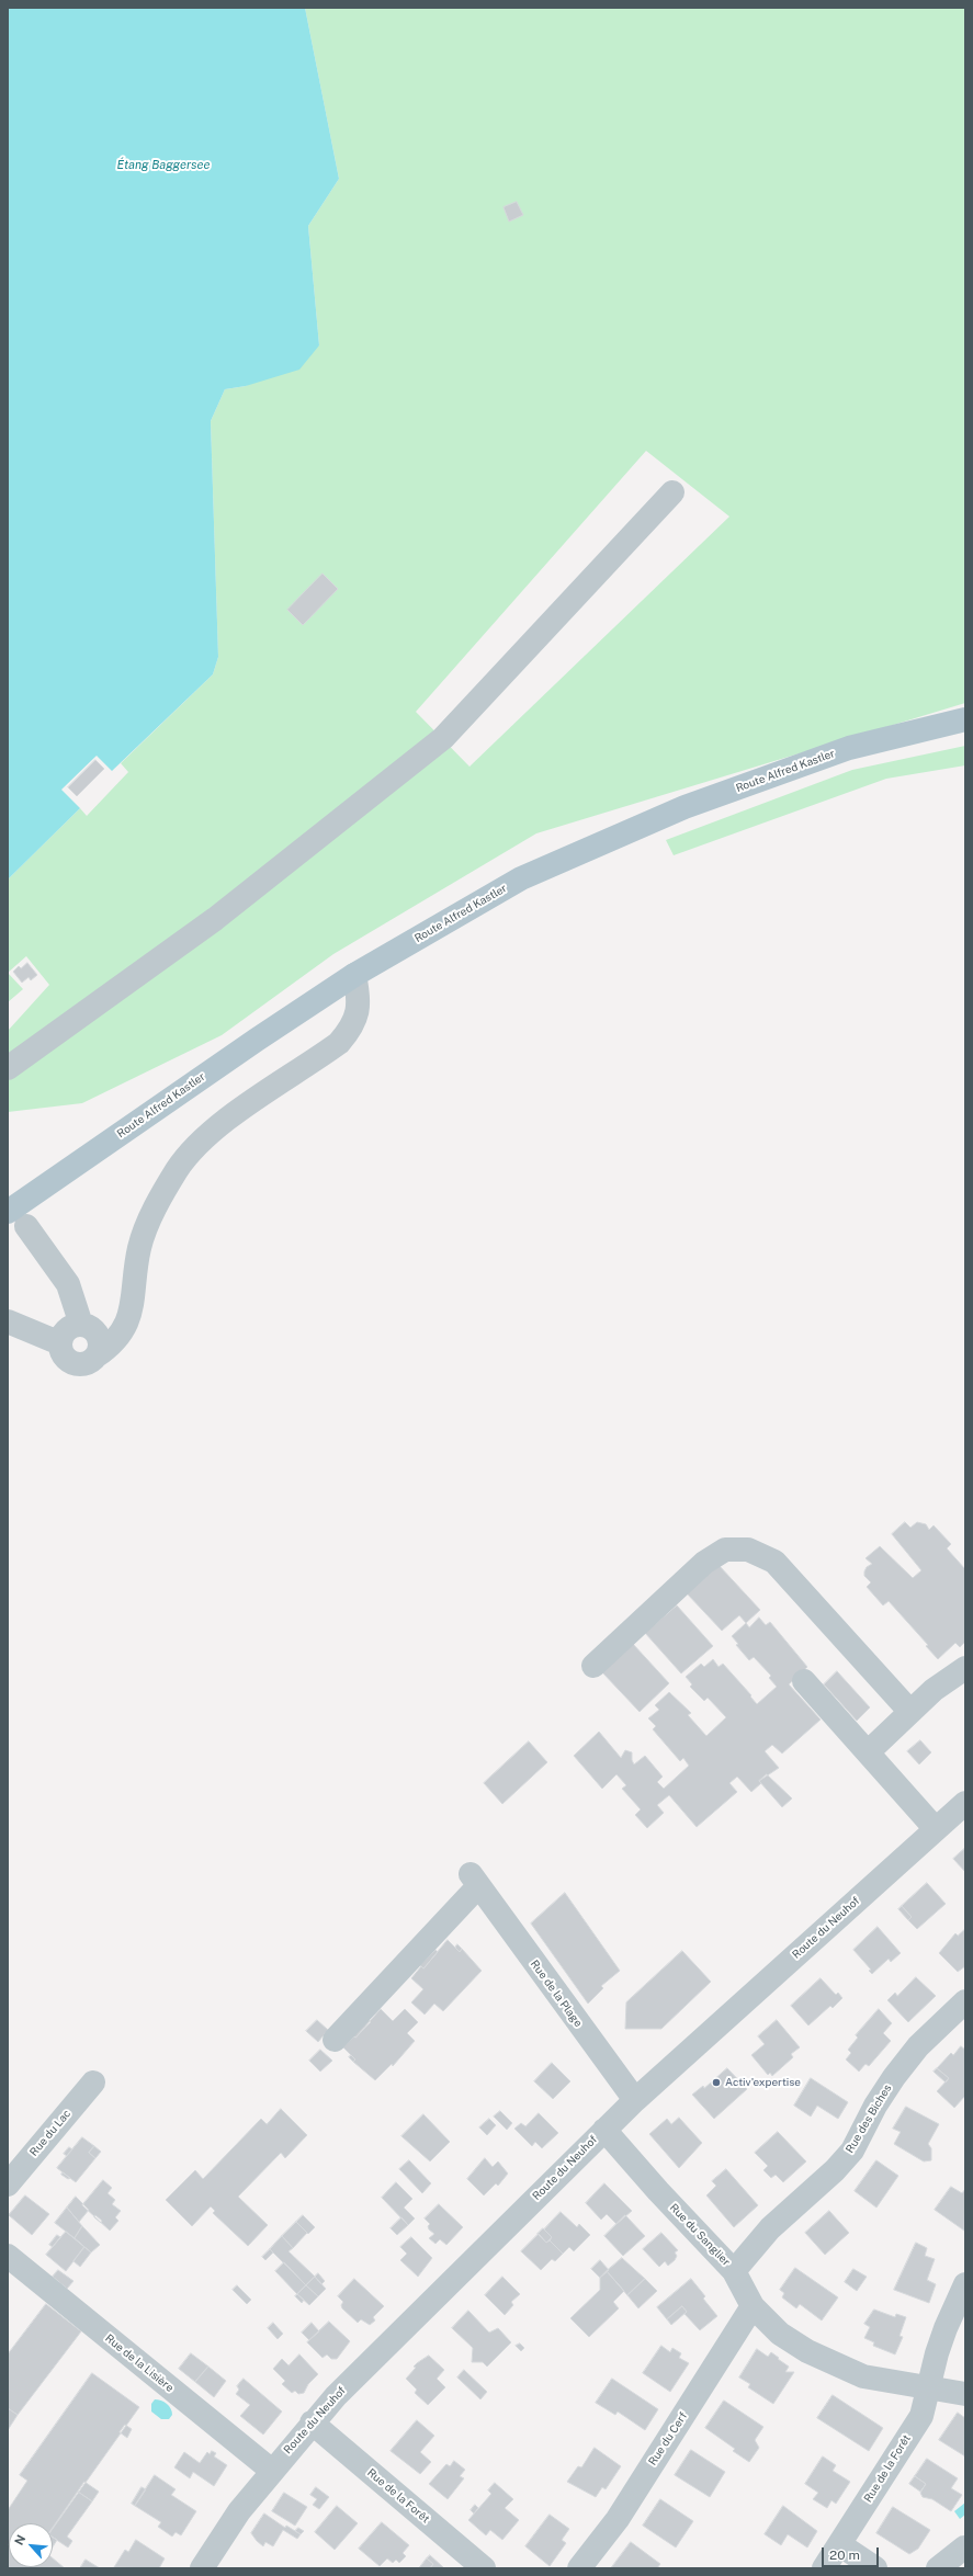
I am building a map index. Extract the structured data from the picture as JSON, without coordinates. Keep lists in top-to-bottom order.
{
  "streets": {
    "main road": ["Route Alfred Kastler"],
    "street": [
      "Route du Neuhof",
      "Rue de la Plage",
      "Rue des Biches",
      "Rue du Lac",
      "Rue du Sanglier",
      "Rue de la Lisière",
      "Rue du Cerf",
      "Rue de la Forêt"
    ]
  },
  "crossings": [
    ["Route du Neuhof", "Rue de la Plage"],
    ["Route du Neuhof", "Rue du Sanglier"],
    ["Route du Neuhof", "Rue de la Lisière"],
    ["Route du Neuhof", "Rue de la Forêt"],
    ["Rue des Biches", "Rue du Sanglier"],
    ["Rue du Sanglier", "Rue du Cerf"],
    ["Rue du Sanglier", "Rue de la Forêt"]
  ],
  "water": ["Étang Baggersee"],
  "places": ["Activ'expertise"],
  "scale_bar": "20 m",
  "north": "top left"
}
